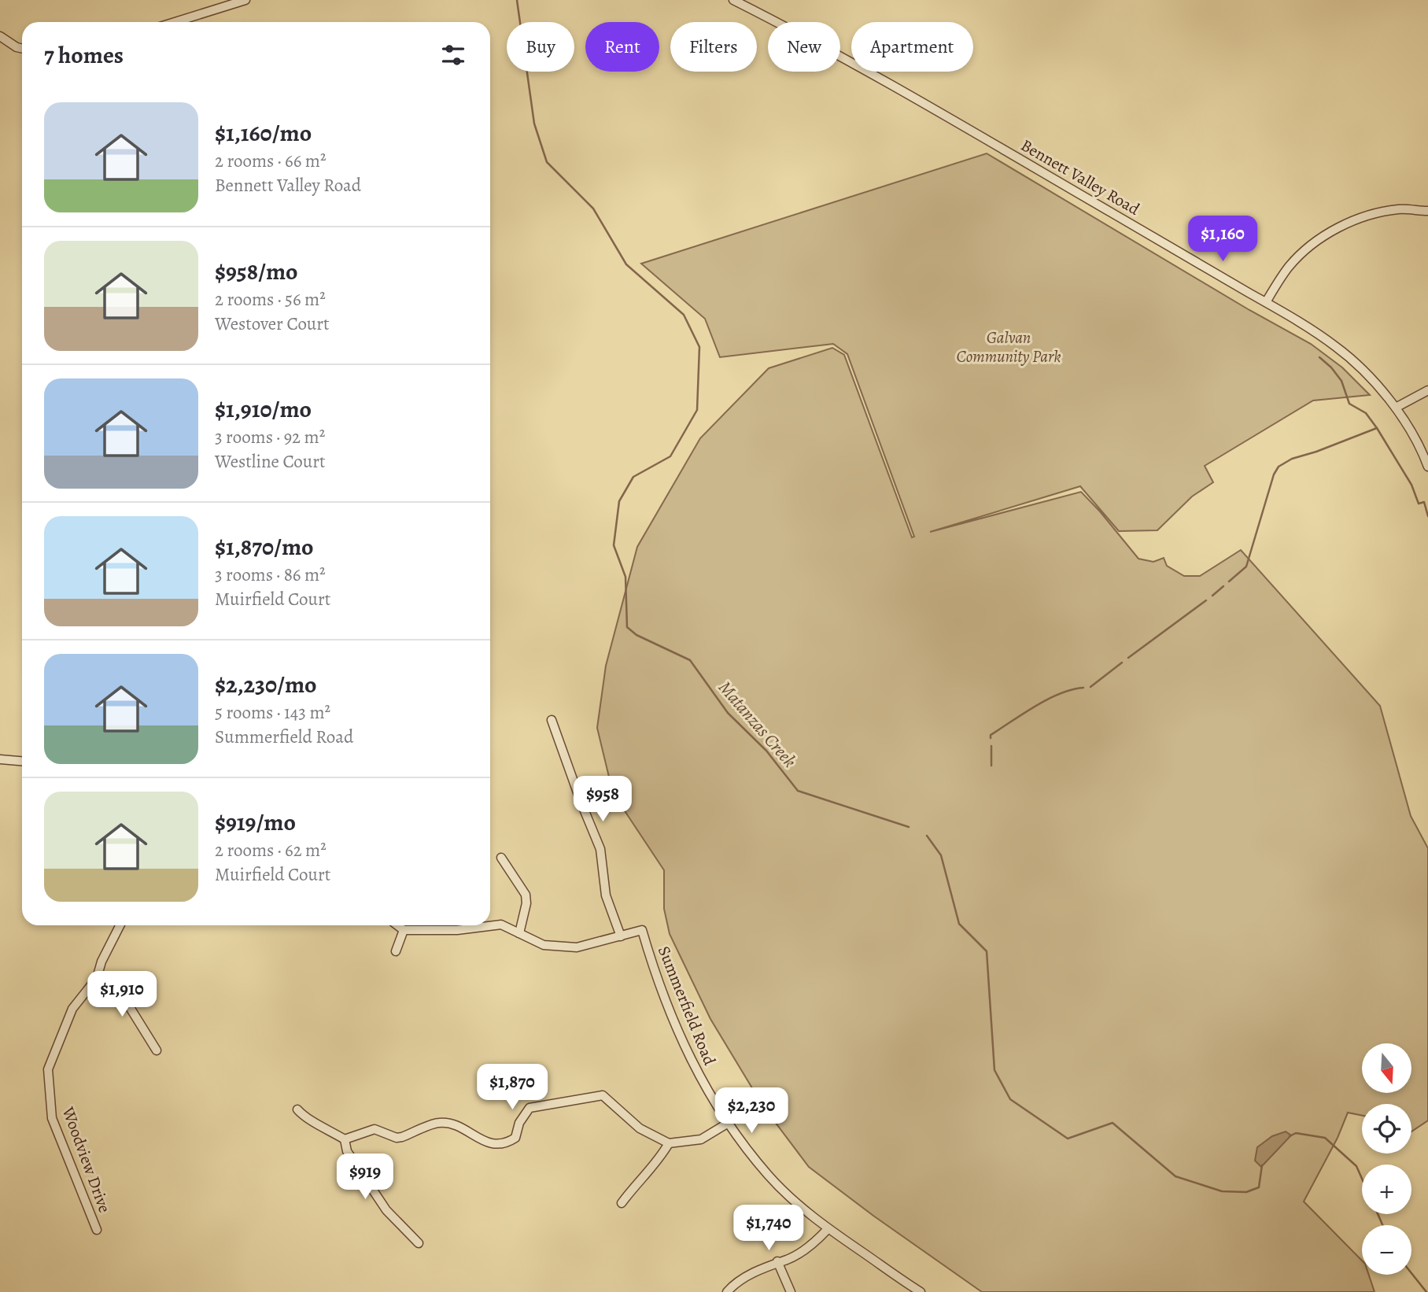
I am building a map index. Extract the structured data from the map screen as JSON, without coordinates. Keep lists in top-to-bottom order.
{
  "streets": {
    "street": ["Bennett Valley Road", "Summerfield Road", "Woodview Drive"]
  },
  "water": ["Matanzas Creek"],
  "parks": ["Galvan Community Park"],
  "north": "bottom",
  "page": {
    "chip": [
      "Buy",
      "Rent",
      "Filters",
      "New",
      "Apartment"
    ],
    "heading": "7 homes",
    "list": [
      {
        "name": "$1,160/mo",
        "note": "2 rooms · 66 m² · Bennett Valley Road"
      },
      {
        "name": "$958/mo",
        "note": "2 rooms · 56 m² · Westover Court"
      },
      {
        "name": "$1,910/mo",
        "note": "3 rooms · 92 m² · Westline Court"
      },
      {
        "name": "$1,870/mo",
        "note": "3 rooms · 86 m² · Muirfield Court"
      },
      {
        "name": "$2,230/mo",
        "note": "5 rooms · 143 m² · Summerfield Road"
      },
      {
        "name": "$919/mo",
        "note": "2 rooms · 62 m² · Muirfield Court"
      }
    ],
    "price": [
      "$1,160",
      "$958",
      "$1,910",
      "$1,870",
      "$2,230",
      "$919",
      "$1,740"
    ],
    "map_buttons": ["+", "−"]
  }
}
